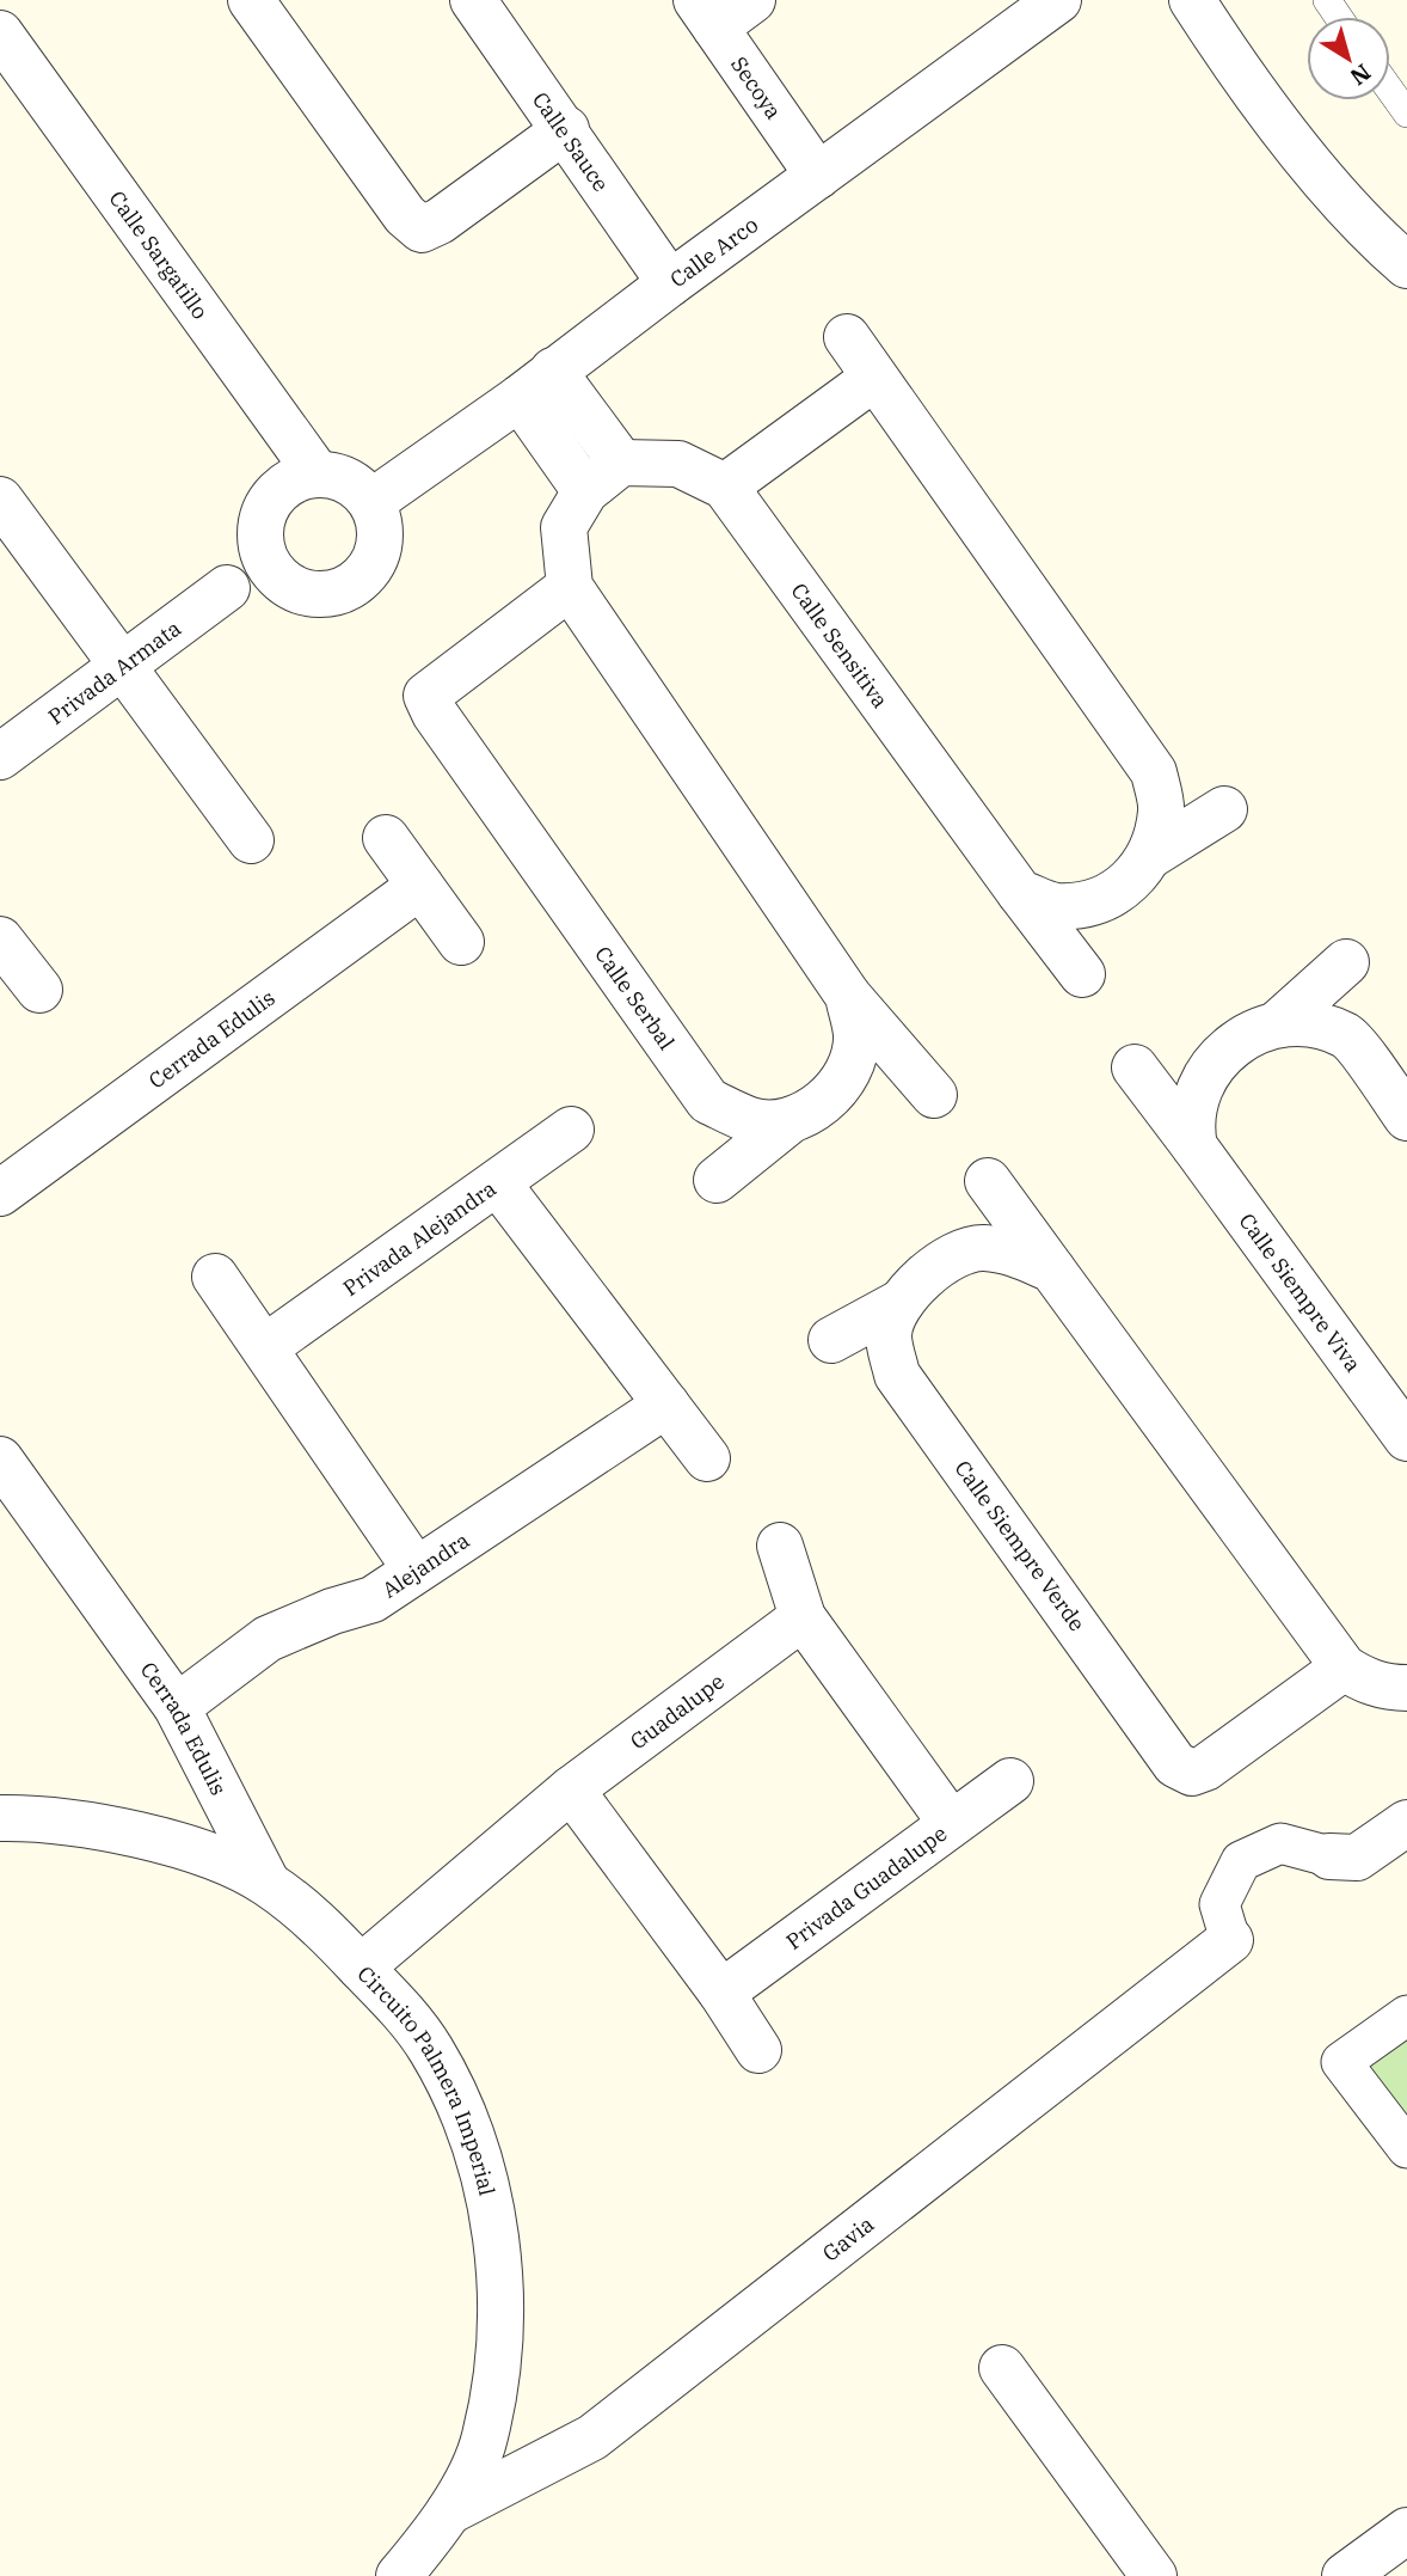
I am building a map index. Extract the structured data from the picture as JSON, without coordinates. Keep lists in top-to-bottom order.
{
  "streets": {
    "street": [
      "Secoya",
      "Calle Sauce",
      "Calle Arco",
      "Calle Sargatillo",
      "Calle Sensitiva",
      "Privada Armata",
      "Calle Serbal",
      "Cerrada Edulis",
      "Privada Alejandra",
      "Calle Siempre Viva",
      "Calle Siempre Verde",
      "Alejandra",
      "Guadalupe",
      "Privada Guadalupe",
      "Circuito Palmera Imperial",
      "Gavia"
    ]
  },
  "crossings": [
    ["Secoya", "Calle Arco"],
    ["Calle Sauce", "Calle Arco"],
    ["Calle Arco", "Calle Sargatillo"],
    ["Cerrada Edulis", "Alejandra"],
    ["Cerrada Edulis", "Circuito Palmera Imperial"],
    ["Guadalupe", "Circuito Palmera Imperial"],
    ["Circuito Palmera Imperial", "Gavia"]
  ],
  "north": "bottom right"
}
